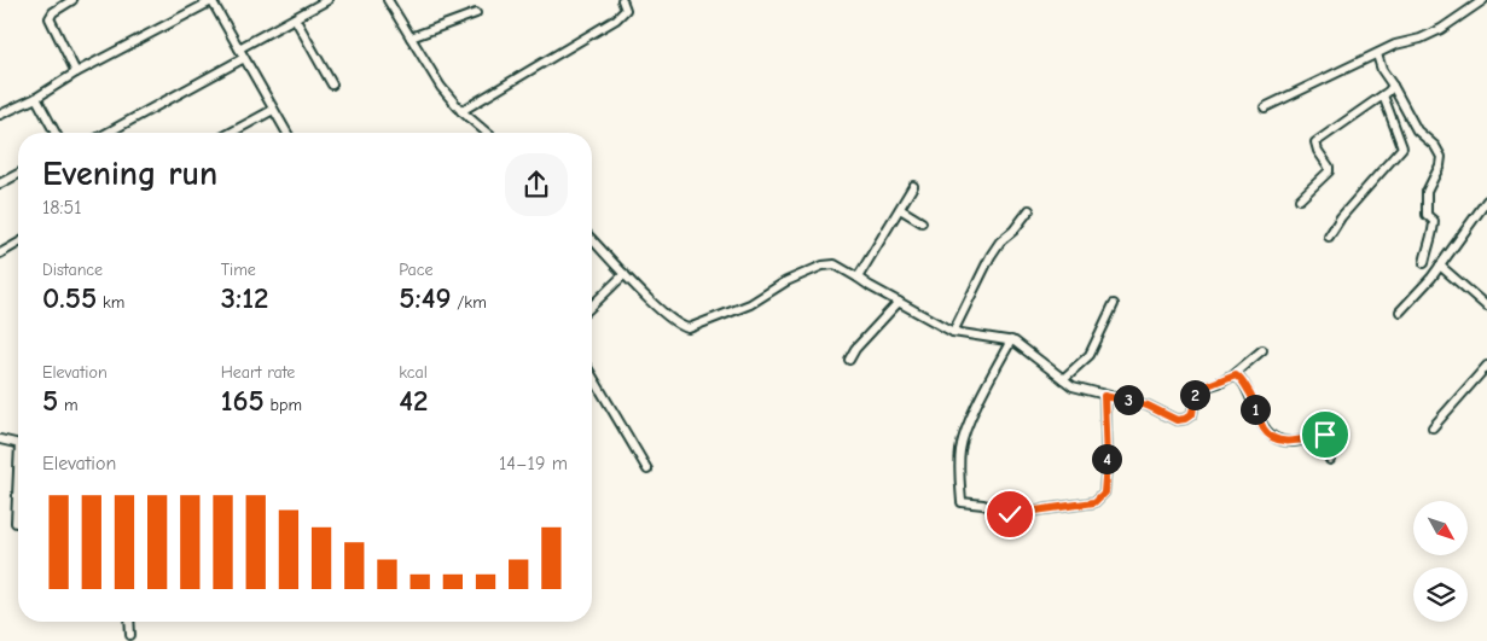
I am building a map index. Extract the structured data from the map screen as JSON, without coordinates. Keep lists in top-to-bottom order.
{
  "north": "bottom right",
  "page": {
    "heading": ["Evening run", "18:51"],
    "stats": [
      ["Distance", "0.55 km"],
      ["Time", "3:12"],
      ["Pace", "5:49 /km"],
      ["Elevation", "5 m"],
      ["Heart rate", "165 bpm"],
      ["kcal", "42"]
    ],
    "pins": [
      "2",
      "3",
      "1",
      "4"
    ],
    "chart": ["Elevation", "14–19 m"]
  }
}
